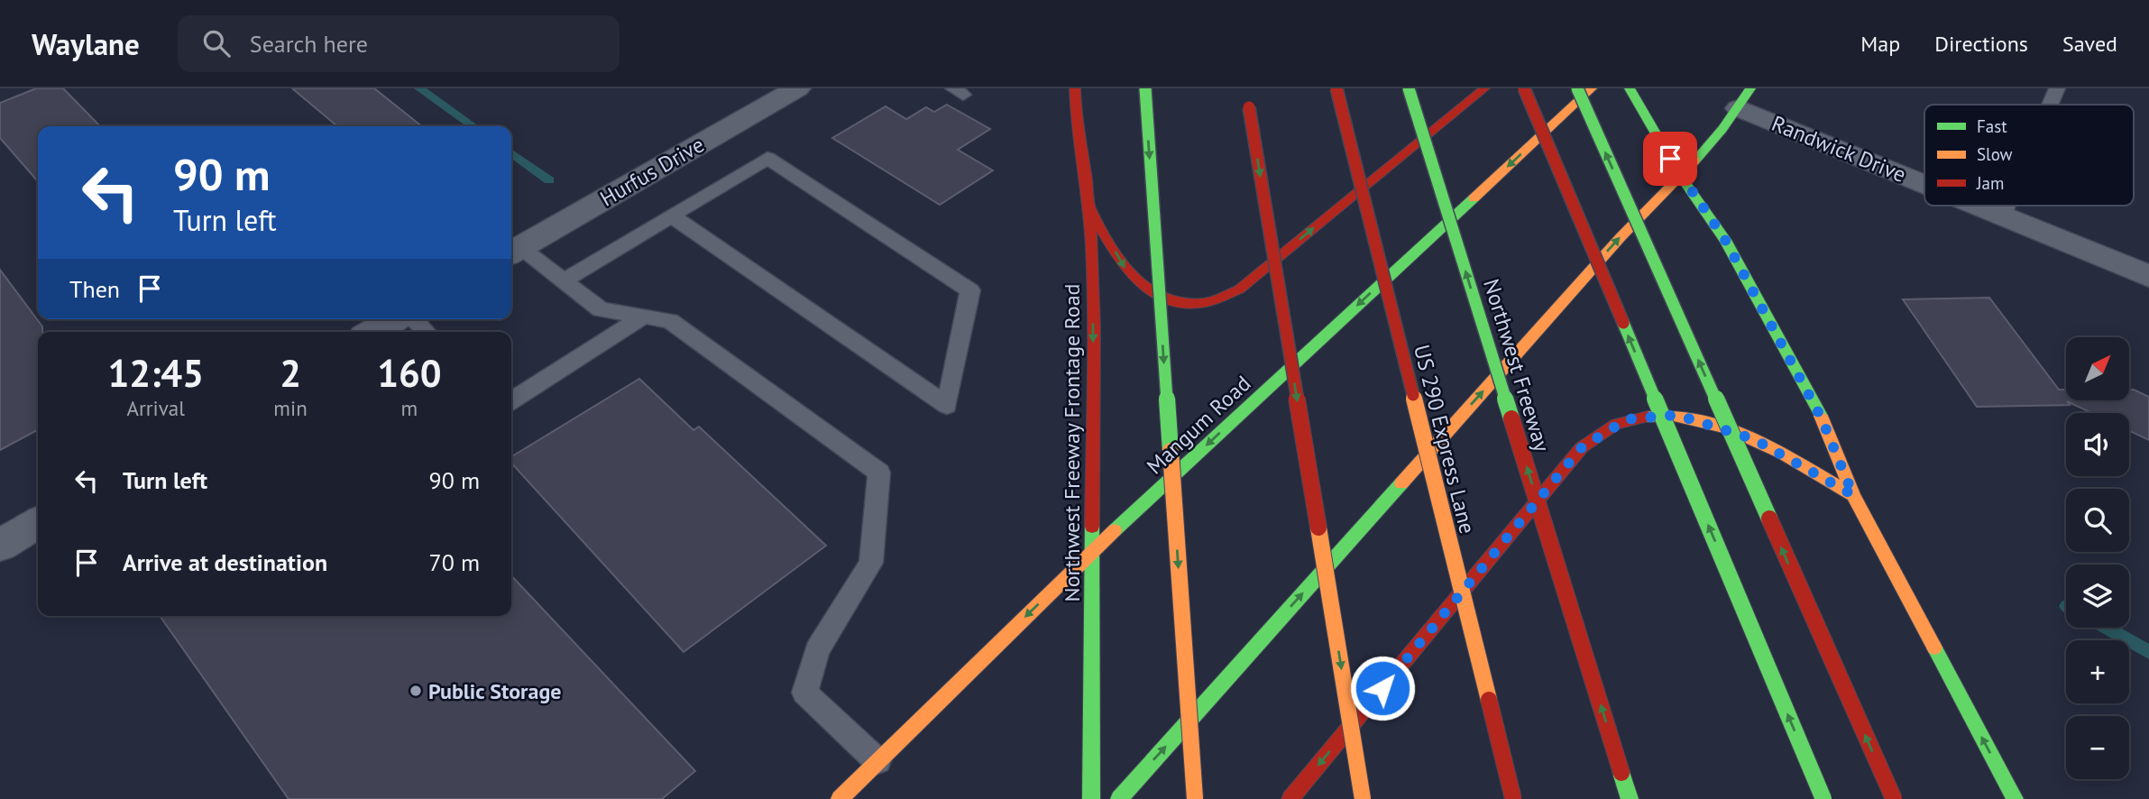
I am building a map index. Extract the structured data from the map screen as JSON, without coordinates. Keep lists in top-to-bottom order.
{
  "streets": {
    "main road": [
      "Northwest Freeway",
      "Mangum Road",
      "US 290 Express Lane",
      "Northwest Freeway Frontage Road"
    ],
    "street": ["Randwick Drive", "Hurfus Drive"]
  },
  "crossings": [
    ["Mangum Road", "Northwest Freeway Frontage Road"]
  ],
  "one_way": ["Northwest Freeway", "Mangum Road"],
  "places": ["Public Storage"],
  "legend": ["Fast", "Slow", "Jam"],
  "north": "top right",
  "page": {
    "header": "Waylane",
    "search": "Search here",
    "nav": ["Map", "Directions", "Saved"],
    "turn": ["90 m", "Turn left"],
    "then": "Then",
    "eta": [
      "12:45",
      "Arrival",
      "2",
      "min",
      "160",
      "m"
    ],
    "map_buttons": ["+", "−"],
    "list": [
      {
        "name": "Turn left",
        "value": "90 m"
      },
      {
        "name": "Arrive at destination",
        "value": "70 m"
      }
    ]
  }
}
